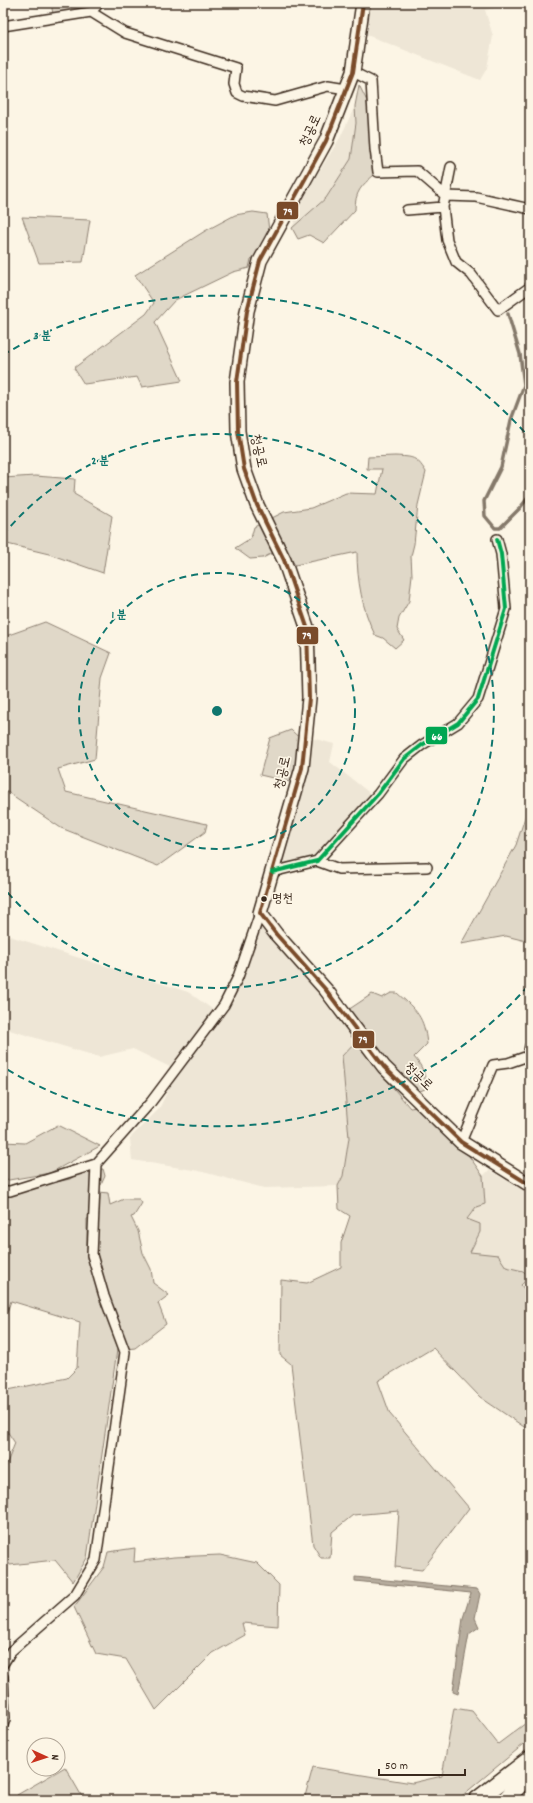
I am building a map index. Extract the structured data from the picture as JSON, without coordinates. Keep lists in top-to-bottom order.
{
  "streets": {
    "street": ["청공로"]
  },
  "places": ["명천"],
  "lines": ["transit line 79", "transit line 66"],
  "scale_bar": "50 m",
  "north": "right",
  "rings": ["3 분", "2 분", "1 분"]
}
